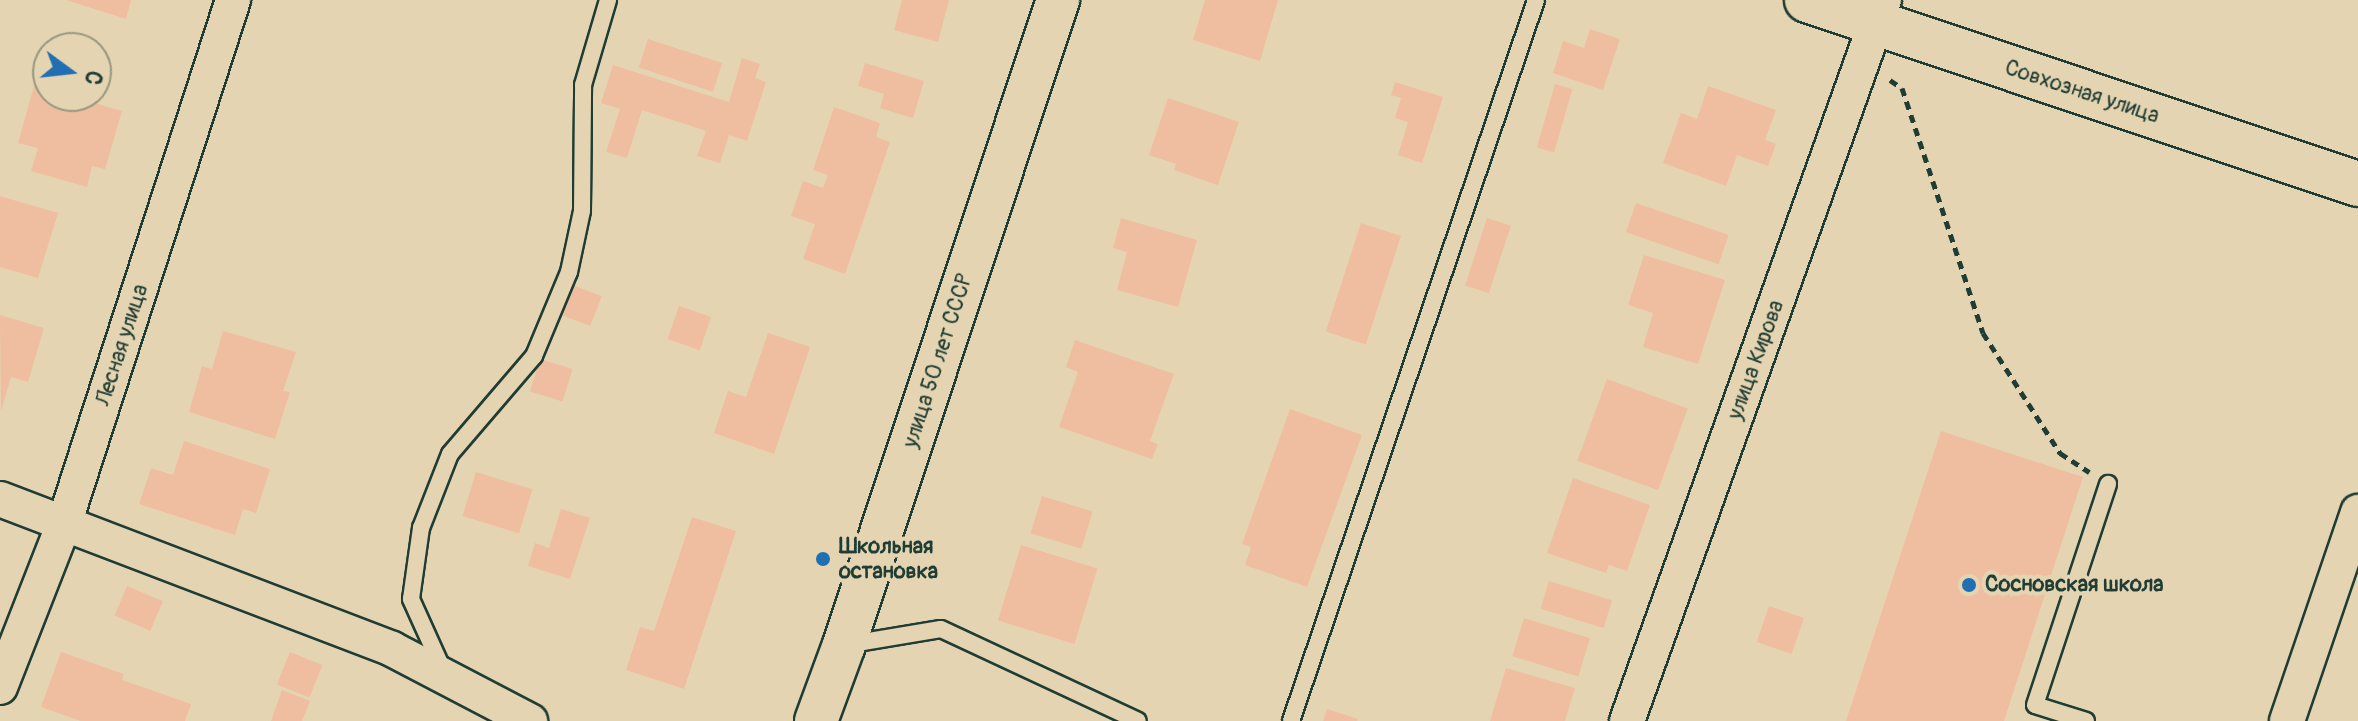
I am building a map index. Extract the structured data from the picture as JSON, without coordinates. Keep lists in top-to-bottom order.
{
  "streets": {
    "main road": ["Совхозная улица"],
    "street": ["Лесная улица", "улица Кирова", "улица 50 лет СССР"]
  },
  "crossings": [
    ["Совхозная улица", "улица Кирова"]
  ],
  "places": ["Школьная остановка", "Сосновская школа"],
  "north": "right"
}
